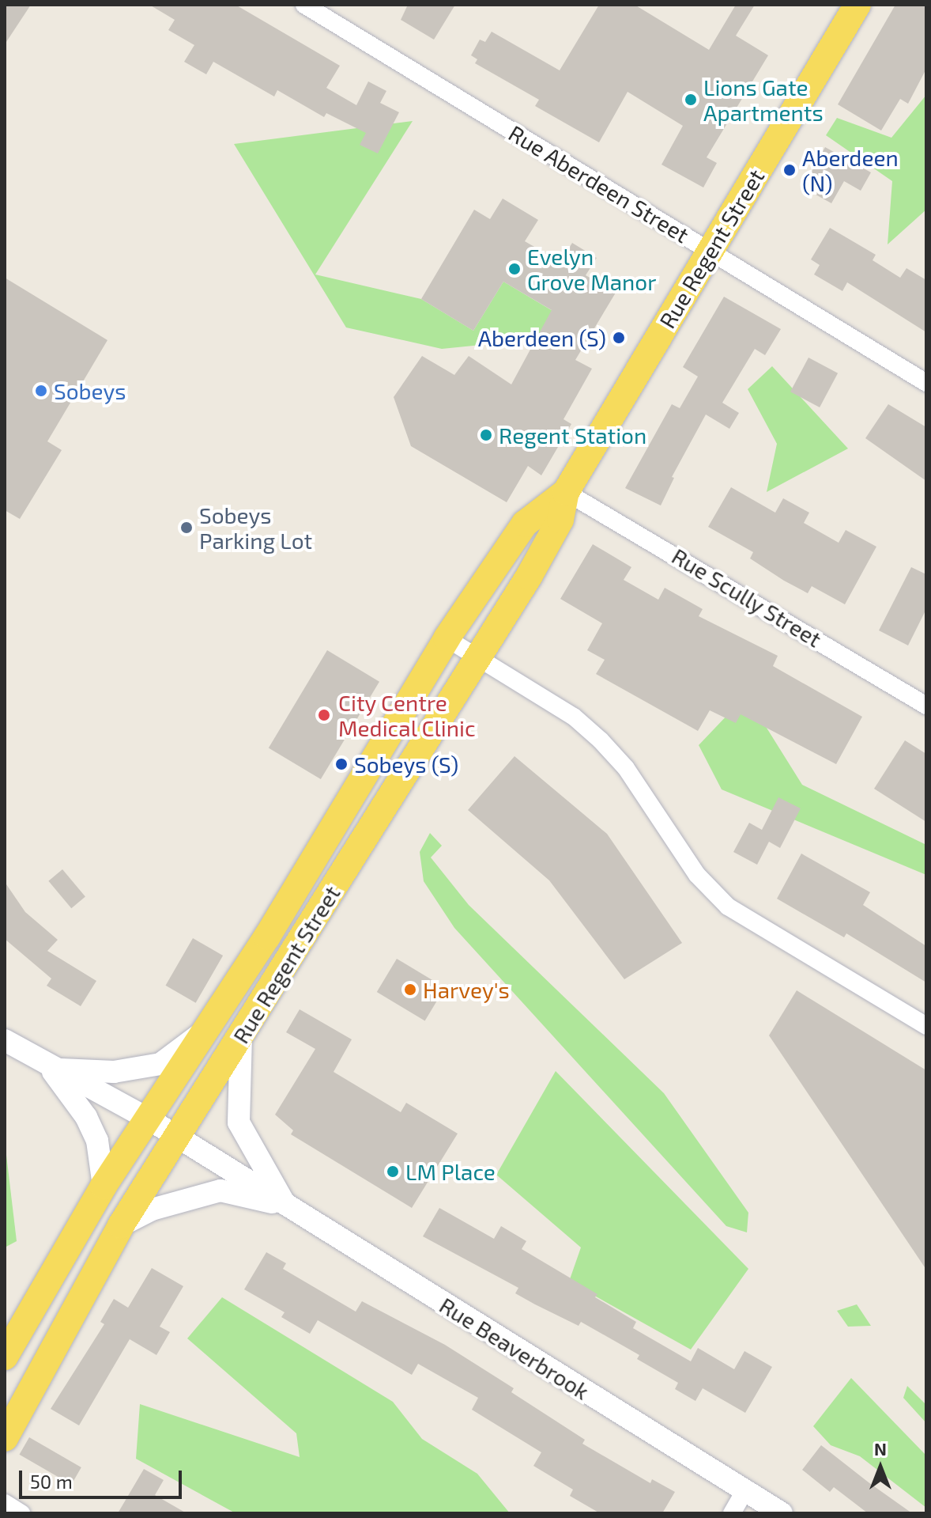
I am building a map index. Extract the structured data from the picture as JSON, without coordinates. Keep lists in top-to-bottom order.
{
  "streets": {
    "main road": ["Rue Regent Street"],
    "street": ["Rue Aberdeen Street", "Rue Scully Street", "Rue Beaverbrook"]
  },
  "crossings": [
    ["Rue Aberdeen Street", "Rue Regent Street"],
    ["Rue Regent Street", "Rue Scully Street"],
    ["Rue Regent Street", "Rue Beaverbrook"]
  ],
  "places": [
    "Lions Gate Apartments",
    "Aberdeen (N)",
    "Evelyn Grove Manor",
    "Aberdeen (S)",
    "Sobeys",
    "Regent Station",
    "Sobeys Parking Lot",
    "City Centre Medical Clinic",
    "Sobeys (S)",
    "Harvey's",
    "LM Place"
  ],
  "scale_bar": "50 m",
  "north": "top"
}
